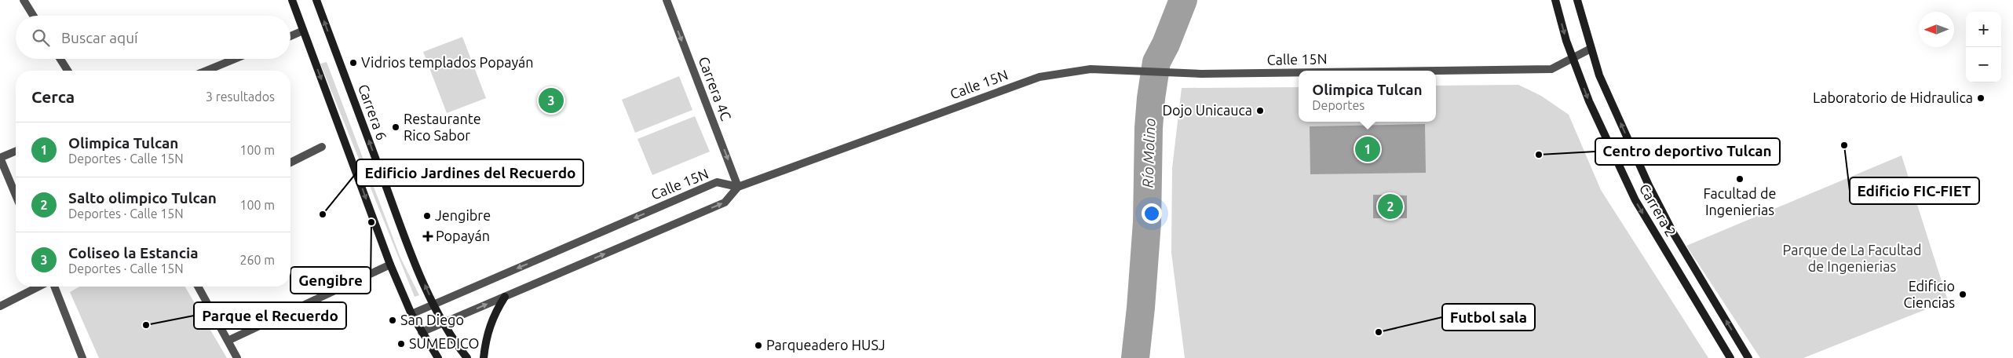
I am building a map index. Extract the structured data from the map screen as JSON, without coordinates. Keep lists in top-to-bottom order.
{
  "streets": {
    "main road": ["Carrera 6", "Carrera 2"],
    "street": ["Calle 15N", "Carrera 4C"]
  },
  "crossings": [
    ["Calle 15N", "Carrera 4C"],
    ["Calle 15N", "Carrera 6"],
    ["Calle 15N", "Carrera 2"]
  ],
  "one_way": ["Carrera 4C"],
  "water": ["Río Molino"],
  "parks": ["Parque de La Facultad de Ingenierias"],
  "places": {
    "other": [
      "Vidrios templados Popayán",
      "Laboratorio de Hidraulica",
      "Dojo Unicauca",
      "Restaurante Rico Sabor",
      "Edificio FIC-FIET",
      "Centro deportivo Tulcan",
      "Facultad de Ingenierias",
      "Edificio Jardines del Recuerdo",
      "Jengibre",
      "Gengibre",
      "Edificio Ciencias",
      "San Diego",
      "Parque el Recuerdo",
      "Futbol sala",
      "SUMEDICO",
      "Parqueadero HUSJ"
    ],
    "health": ["Popayán"]
  },
  "north": "left",
  "page": {
    "map_buttons": ["+", "−"],
    "search": "Buscar aquí",
    "popup": ["Olimpica Tulcan", "Deportes"],
    "heading": ["Cerca", "3 resultados"],
    "pins": ["3", "1", "2"],
    "list": [
      {
        "mark": "1",
        "name": "Olimpica Tulcan",
        "note": "Deportes · Calle 15N",
        "value": "100 m"
      },
      {
        "mark": "2",
        "name": "Salto olimpico Tulcan",
        "note": "Deportes · Calle 15N",
        "value": "100 m"
      },
      {
        "mark": "3",
        "name": "Coliseo la Estancia",
        "note": "Deportes · Calle 15N",
        "value": "260 m"
      }
    ]
  }
}
